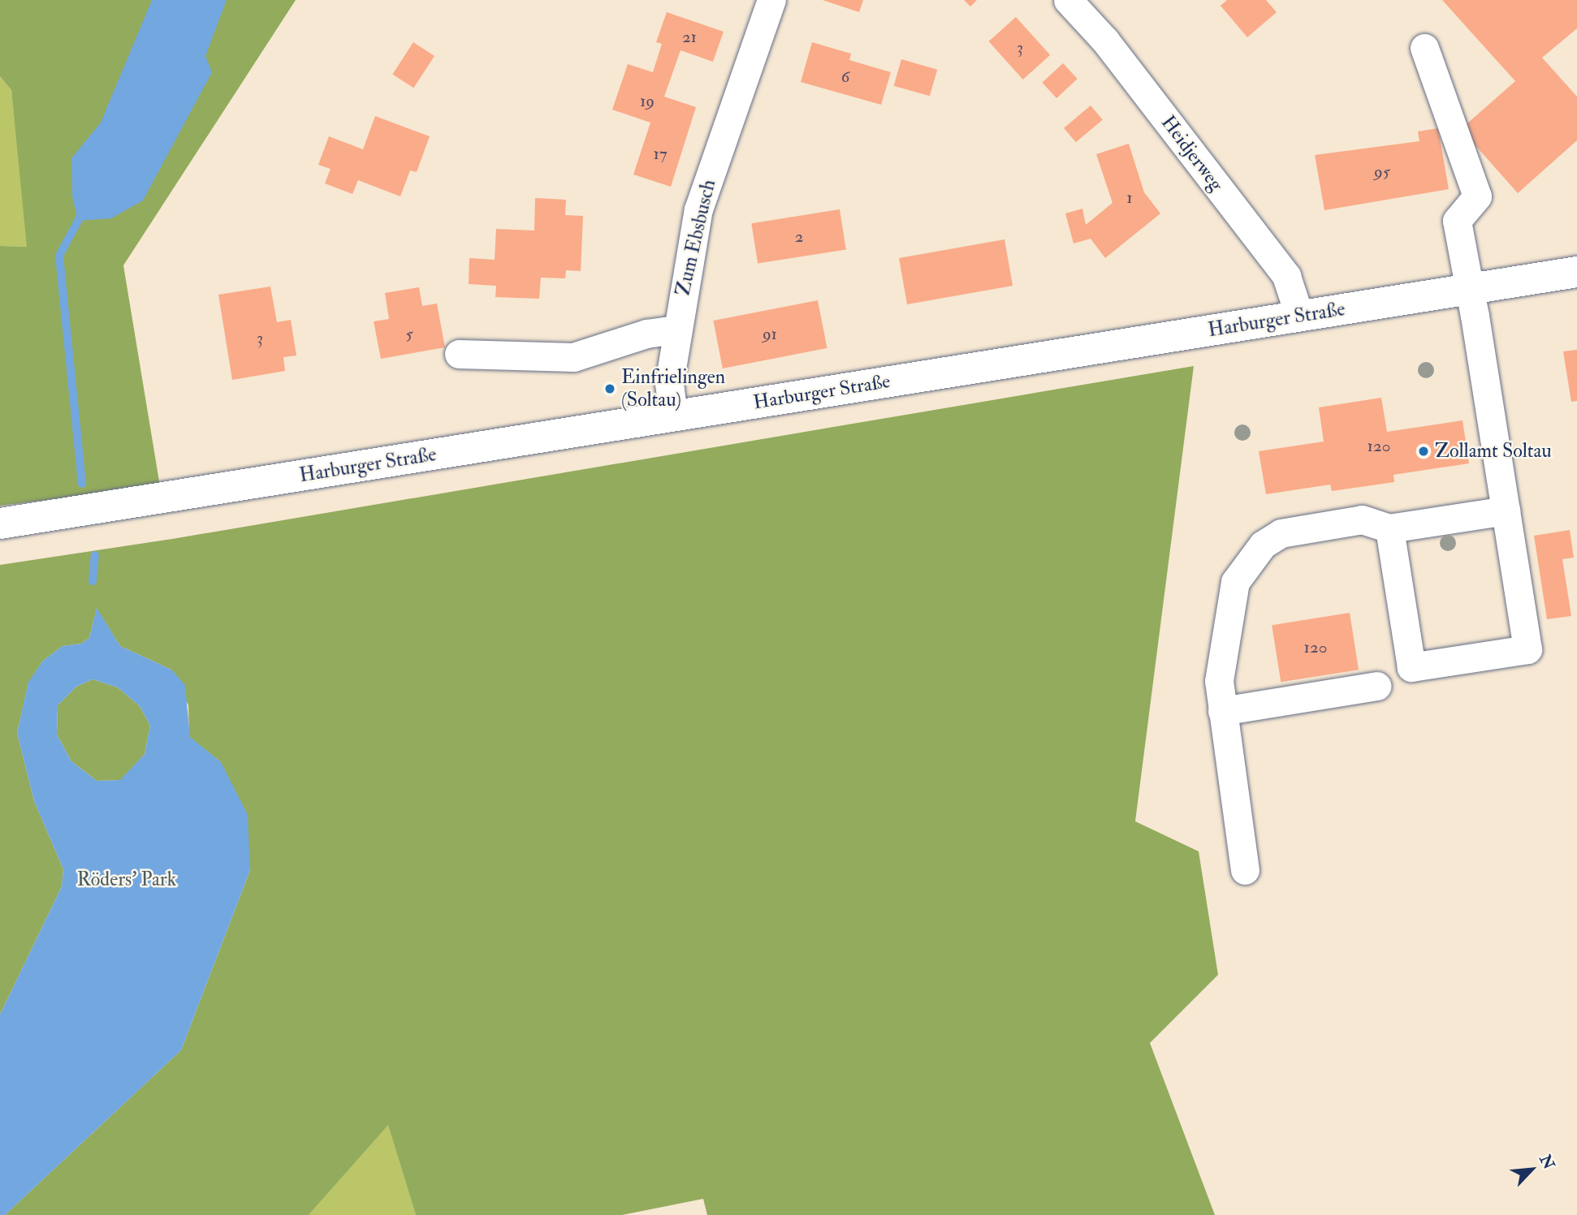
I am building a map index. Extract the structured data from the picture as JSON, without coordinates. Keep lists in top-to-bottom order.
{
  "streets": {
    "main road": ["Harburger Straße"],
    "street": ["Heidjerweg", "Zum Ebsbusch"]
  },
  "crossings": [
    ["Heidjerweg", "Harburger Straße"],
    ["Zum Ebsbusch", "Harburger Straße"]
  ],
  "parks": ["Röders’ Park"],
  "places": ["Einfrielingen (Soltau)", "Zollamt Soltau"],
  "house_numbers": [
    "21",
    "3",
    "6",
    "19",
    "17",
    "95",
    "1",
    "2",
    "5",
    "91",
    "3",
    "120",
    "120"
  ],
  "north": "top right"
}
